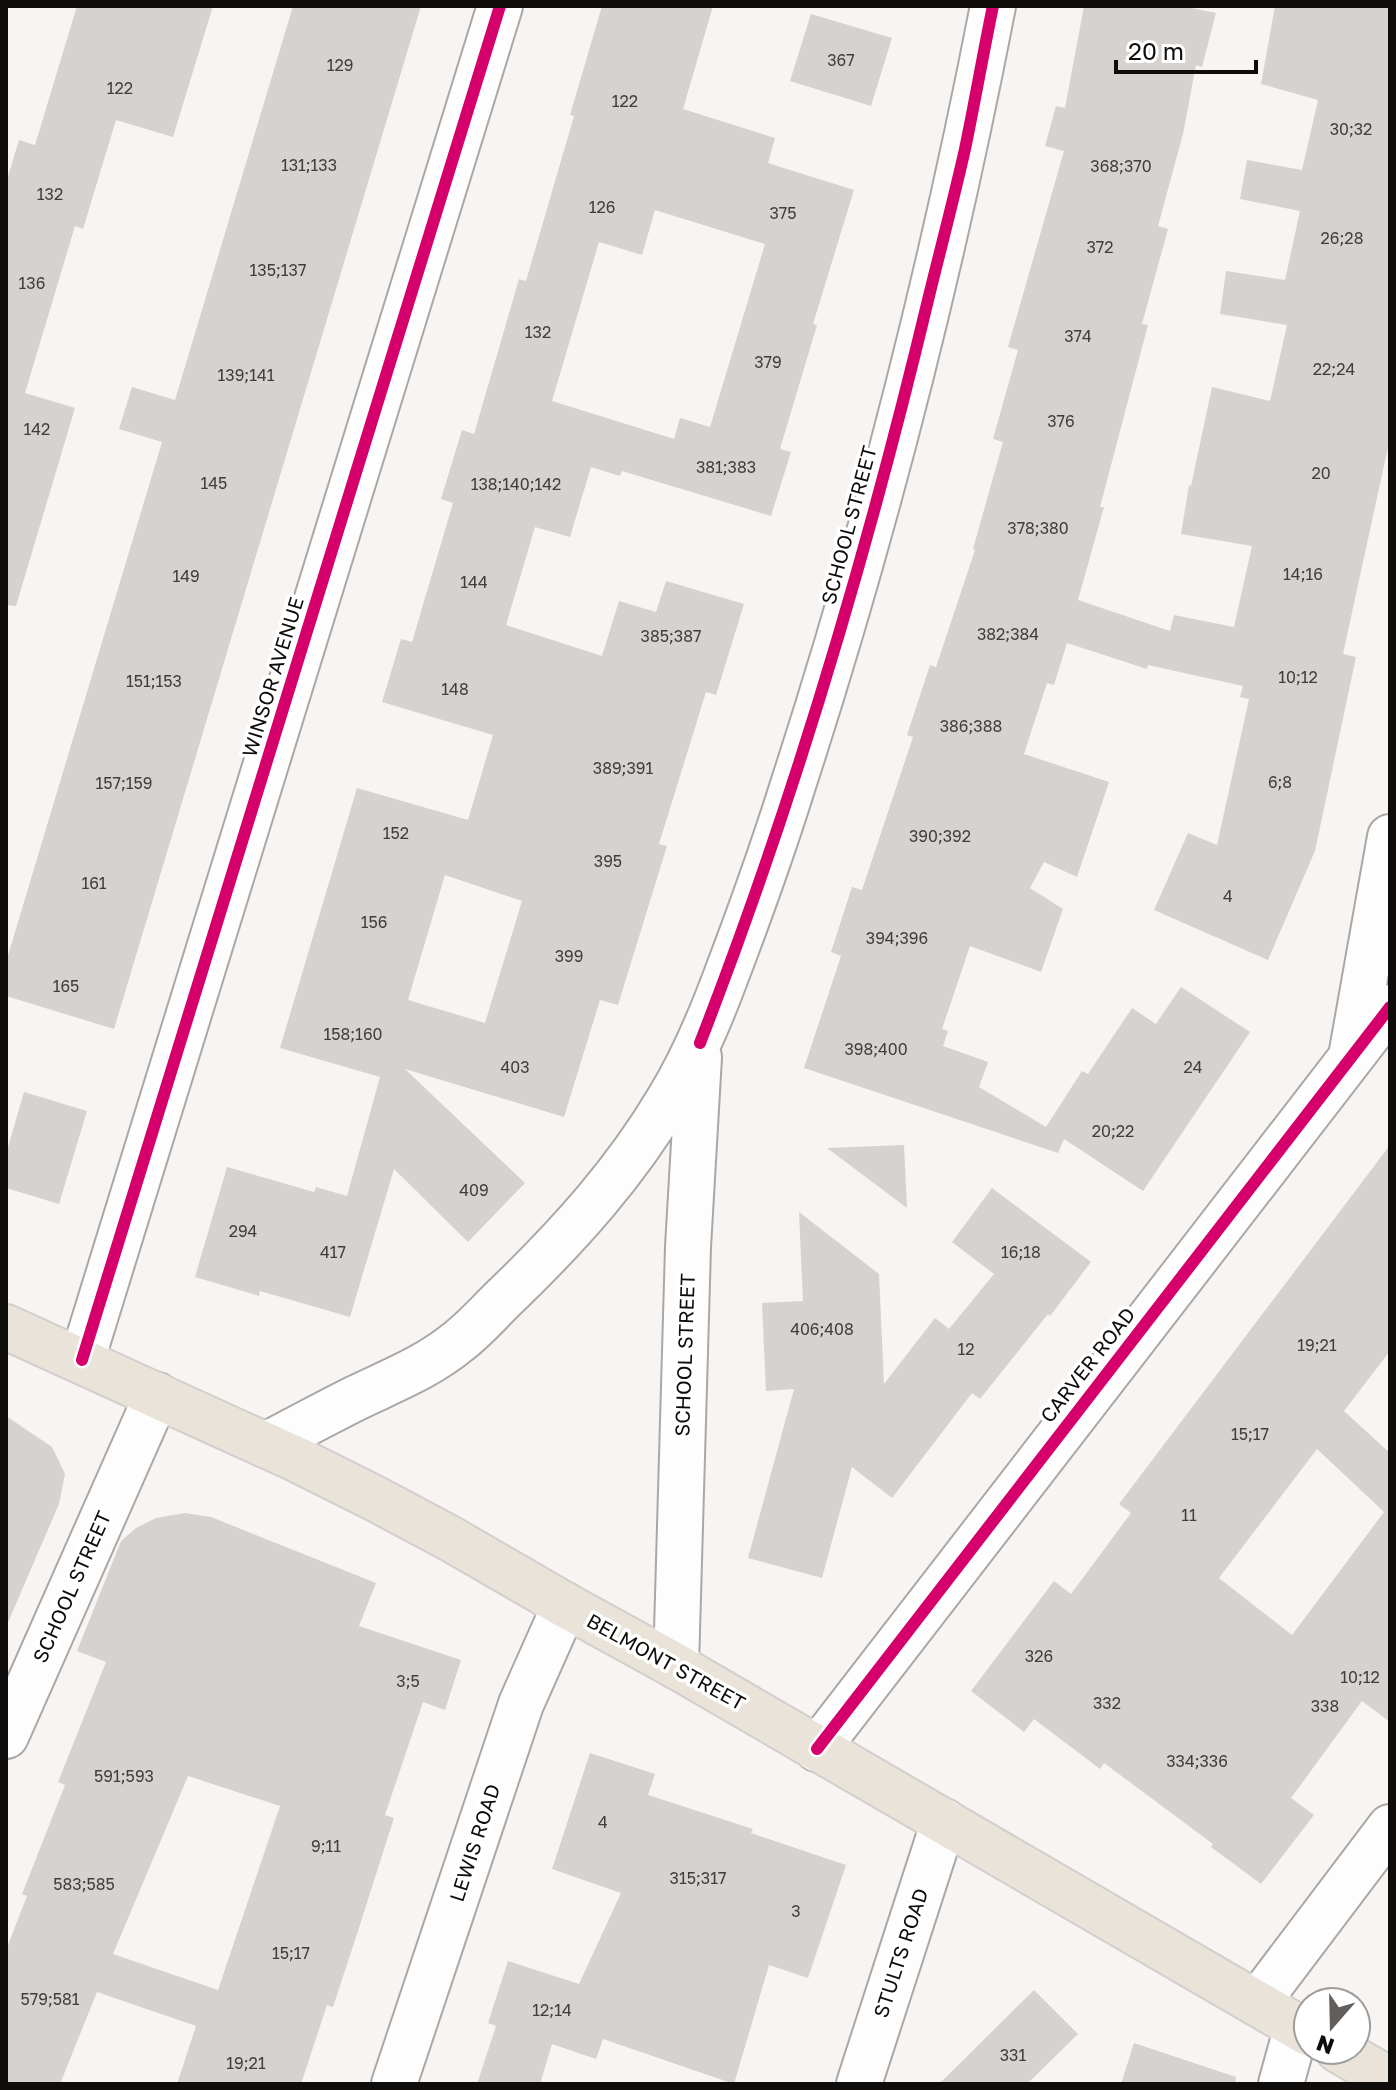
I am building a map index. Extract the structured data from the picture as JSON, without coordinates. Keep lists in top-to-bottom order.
{
  "streets": {
    "main road": ["BELMONT STREET"],
    "street": [
      "SCHOOL STREET",
      "WINSOR AVENUE",
      "CARVER ROAD",
      "LEWIS ROAD",
      "STULTS ROAD"
    ]
  },
  "crossings": [
    ["SCHOOL STREET", "BELMONT STREET"],
    ["WINSOR AVENUE", "BELMONT STREET"],
    ["CARVER ROAD", "BELMONT STREET"],
    ["BELMONT STREET", "LEWIS ROAD"],
    ["BELMONT STREET", "STULTS ROAD"]
  ],
  "house_numbers": [
    "367",
    "129",
    "122",
    "122",
    "30;32",
    "131;133",
    "368;370",
    "132",
    "126",
    "375",
    "26;28",
    "372",
    "135;137",
    "136",
    "132",
    "374",
    "379",
    "22;24",
    "139;141",
    "376",
    "142",
    "381;383",
    "20",
    "145",
    "138;140;142",
    "378;380",
    "14;16",
    "149",
    "144",
    "382;384",
    "385;387",
    "10;12",
    "151;153",
    "148",
    "386;388",
    "389;391",
    "6;8",
    "157;159",
    "152",
    "390;392",
    "395",
    "161",
    "4",
    "156",
    "394;396",
    "399",
    "165",
    "158;160",
    "398;400",
    "403",
    "24",
    "20;22",
    "409",
    "294",
    "417",
    "16;18",
    "406;408",
    "19;21",
    "12",
    "15;17",
    "11",
    "326",
    "10;12",
    "3;5",
    "332",
    "338",
    "334;336",
    "591;593",
    "4",
    "9;11",
    "315;317",
    "583;585",
    "3",
    "15;17",
    "579;581",
    "12;14",
    "331",
    "19;21"
  ],
  "scale_bar": "20 m",
  "north": "bottom"
}
